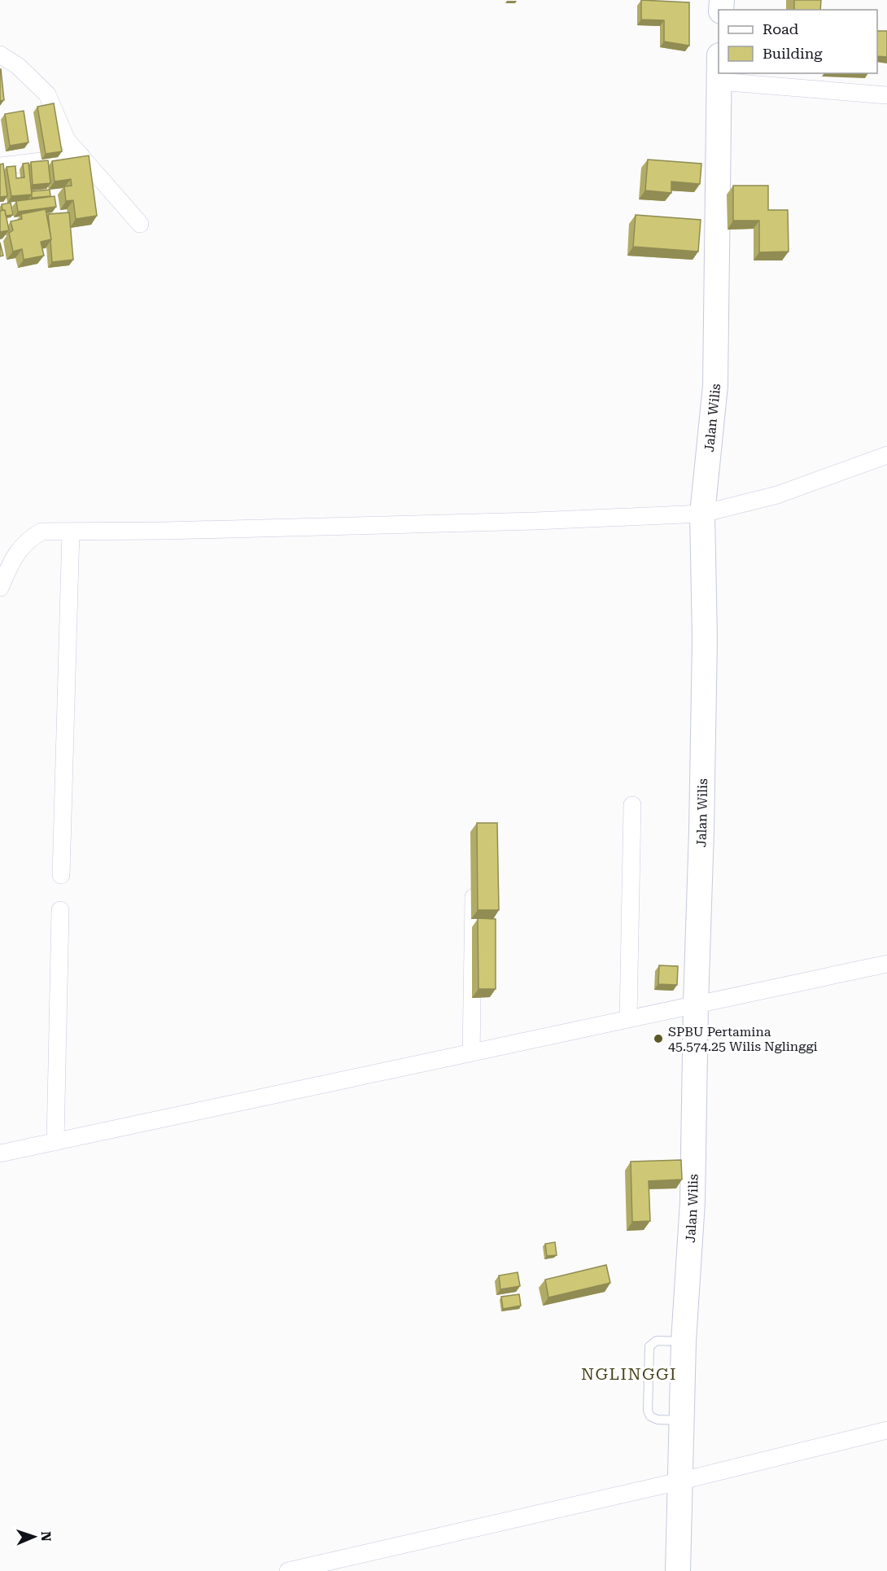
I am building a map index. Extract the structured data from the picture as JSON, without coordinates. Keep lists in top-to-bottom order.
{
  "streets": {
    "main road": ["Jalan Wilis"]
  },
  "districts": ["NGLINGGI"],
  "places": ["SPBU Pertamina 45.574.25 Wilis Nglinggi"],
  "legend": ["Road", "Building"],
  "north": "right"
}
